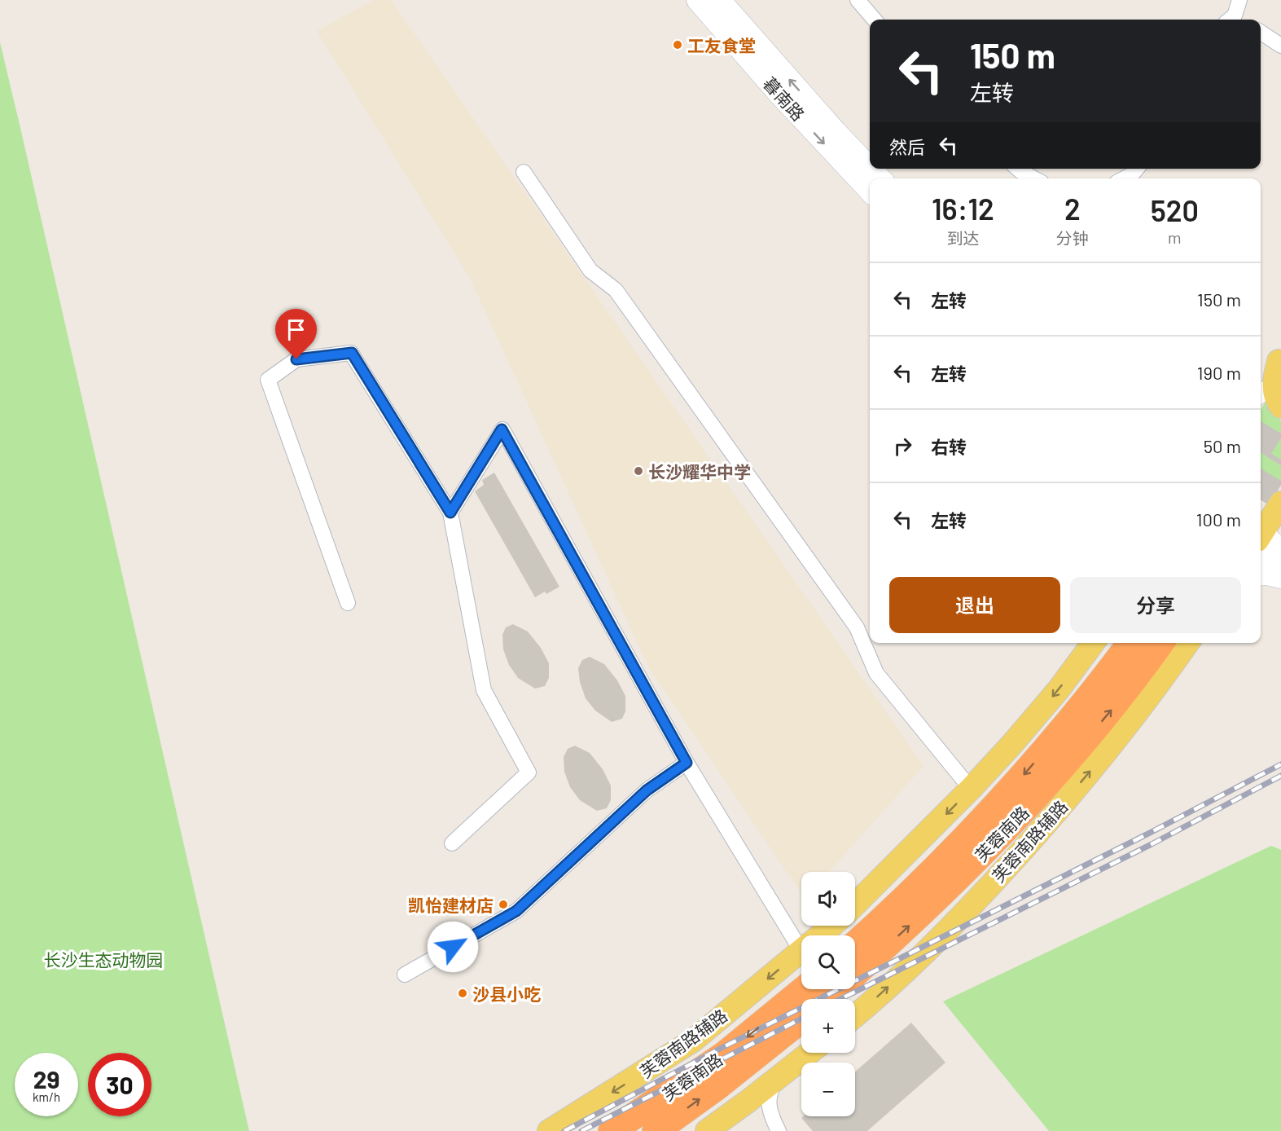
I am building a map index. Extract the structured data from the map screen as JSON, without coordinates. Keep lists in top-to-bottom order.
{
  "streets": {
    "highway": ["芙蓉南路"],
    "main road": ["暮南路", "芙蓉南路辅路"]
  },
  "parks": ["长沙生态动物园"],
  "places": [
    "工友食堂",
    "长沙耀华中学",
    "凯怡建材店",
    "沙县小吃"
  ],
  "page": {
    "turn": ["150 m", "左转"],
    "then": "然后",
    "eta": [
      "16:12",
      "到达",
      "2",
      "分钟",
      "520",
      "m"
    ],
    "list": [
      {
        "name": "左转",
        "value": "150 m"
      },
      {
        "name": "左转",
        "value": "190 m"
      },
      {
        "name": "右转",
        "value": "50 m"
      },
      {
        "name": "左转",
        "value": "100 m"
      }
    ],
    "buttons": ["退出", "分享"],
    "map_buttons": ["+", "−"],
    "speed": "29 km/h",
    "limit": "30"
  }
}
